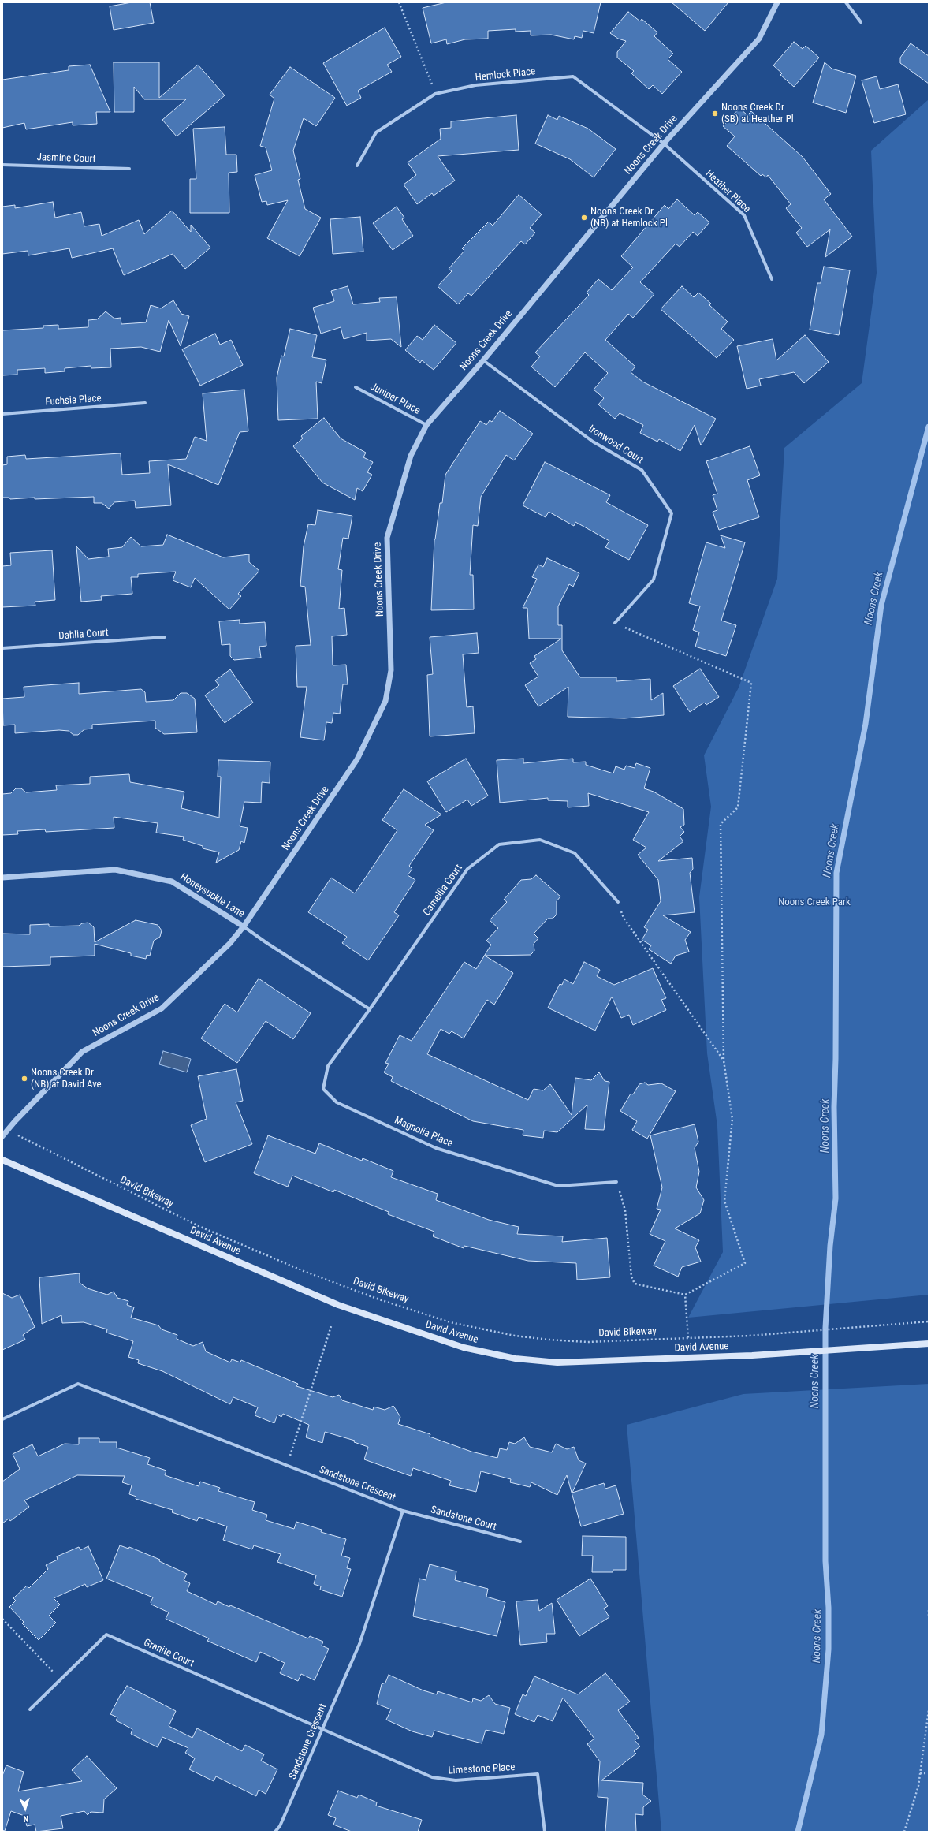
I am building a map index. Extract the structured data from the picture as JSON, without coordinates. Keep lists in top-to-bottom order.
{
  "streets": {
    "main road": ["David Avenue"],
    "street": [
      "Hemlock Place",
      "Noons Creek Drive",
      "Jasmine Court",
      "Heather Place",
      "Juniper Place",
      "Fuchsia Place",
      "Ironwood Court",
      "Dahlia Court",
      "Camellia Court",
      "Honeysuckle Lane",
      "Magnolia Place",
      "Sandstone Crescent",
      "Sandstone Court",
      "Granite Court",
      "Limestone Place"
    ],
    "path": ["David Bikeway"]
  },
  "crossings": [
    ["Hemlock Place", "Noons Creek Drive"],
    ["Hemlock Place", "Heather Place"],
    ["Noons Creek Drive", "Heather Place"],
    ["Noons Creek Drive", "Juniper Place"],
    ["Noons Creek Drive", "Ironwood Court"],
    ["Noons Creek Drive", "Honeysuckle Lane"],
    ["Camellia Court", "Honeysuckle Lane"],
    ["Camellia Court", "Magnolia Place"],
    ["Honeysuckle Lane", "Magnolia Place"],
    ["Sandstone Crescent", "Sandstone Court"],
    ["Sandstone Crescent", "Granite Court"],
    ["Sandstone Crescent", "Limestone Place"],
    ["Granite Court", "Limestone Place"]
  ],
  "water": ["Noons Creek"],
  "parks": ["Noons Creek Park"],
  "places": ["Noons Creek Dr (SB) at Heather Pl", "Noons Creek Dr (NB) at Hemlock Pl", "Noons Creek Dr (NB) at David Ave"],
  "north": "bottom"
}
